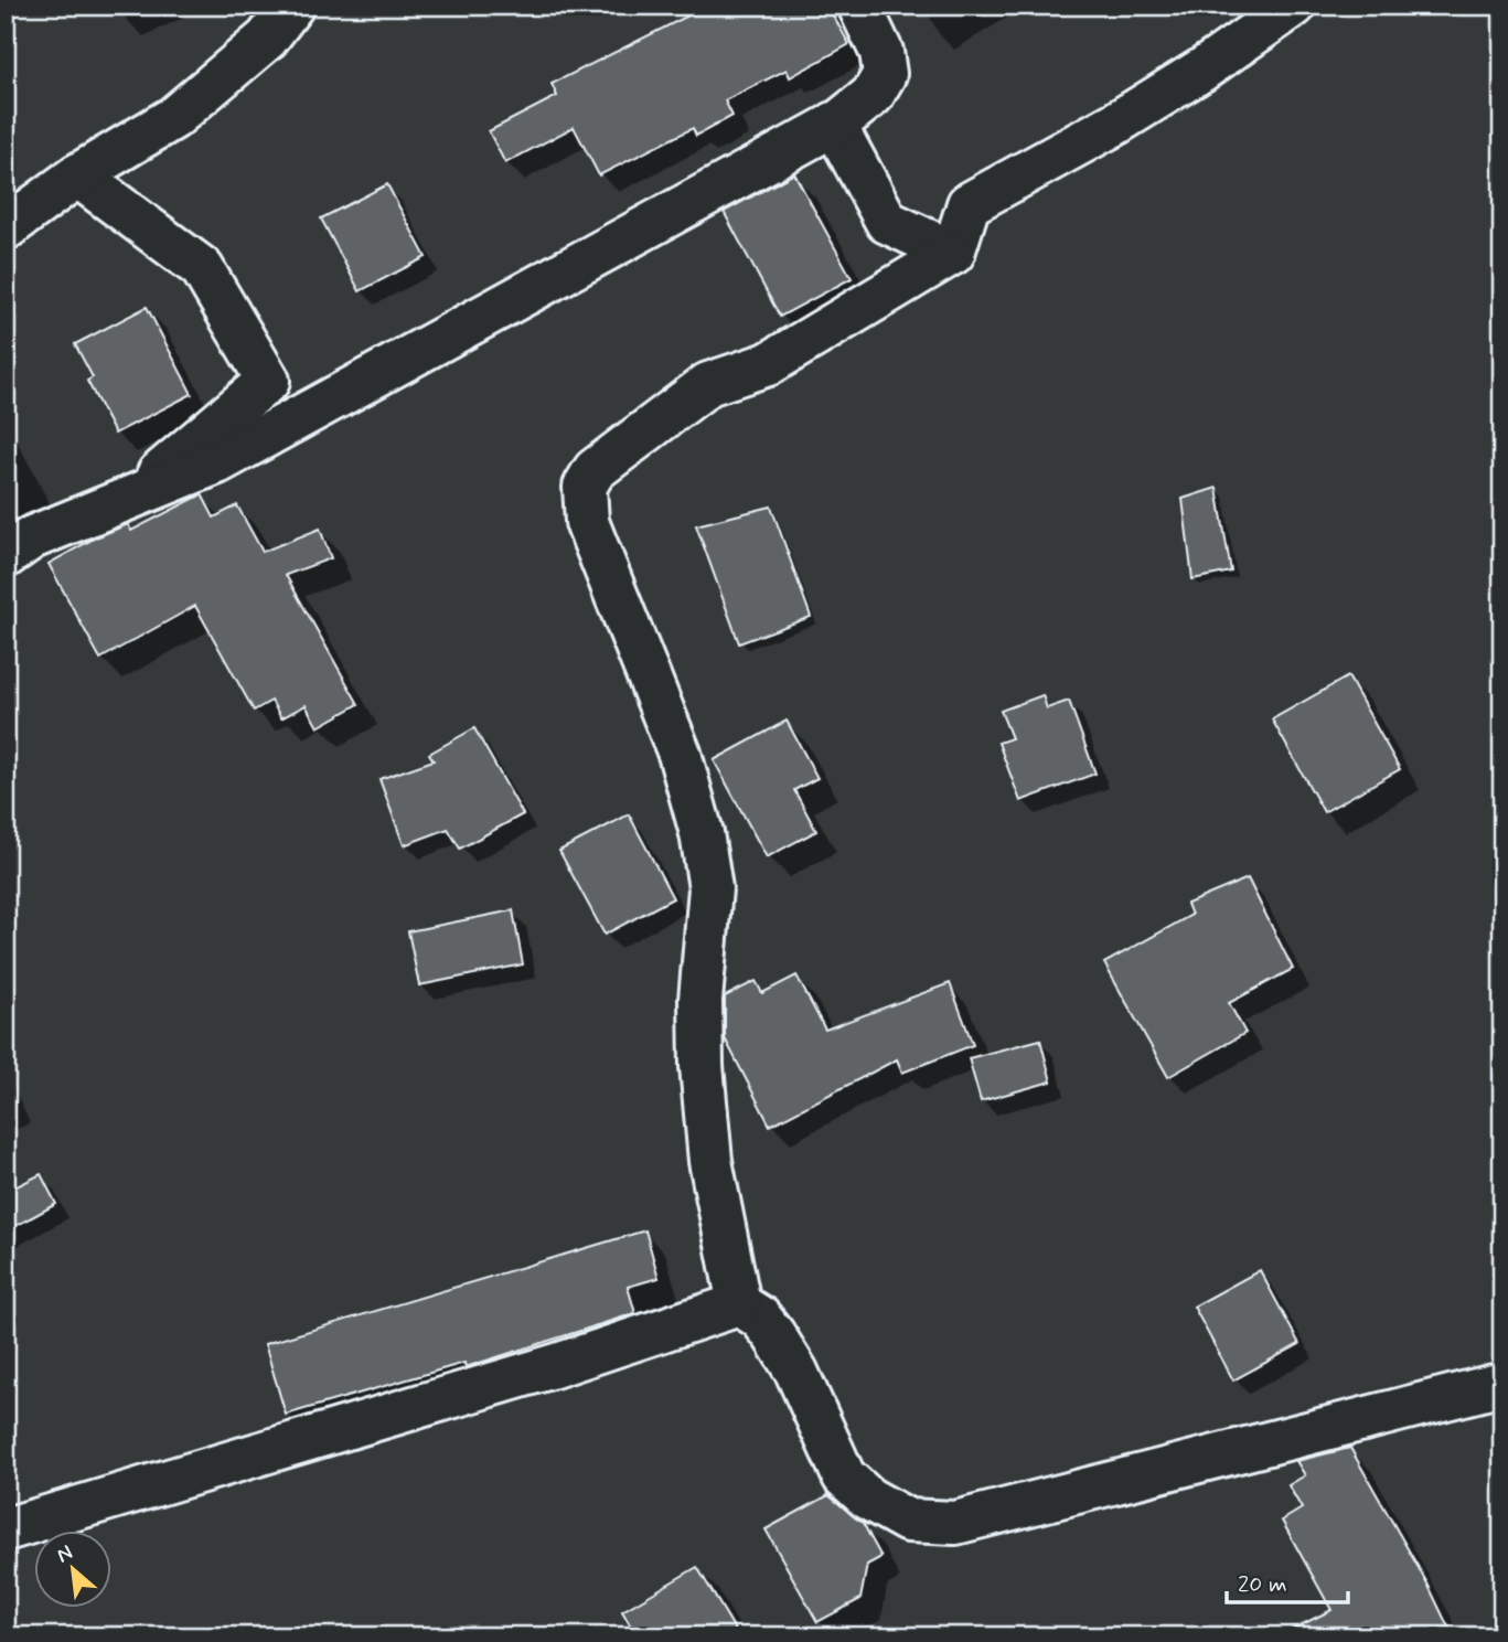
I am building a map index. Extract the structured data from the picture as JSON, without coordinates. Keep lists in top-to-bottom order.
{
  "scale_bar": "20 m",
  "north": "top left"
}
